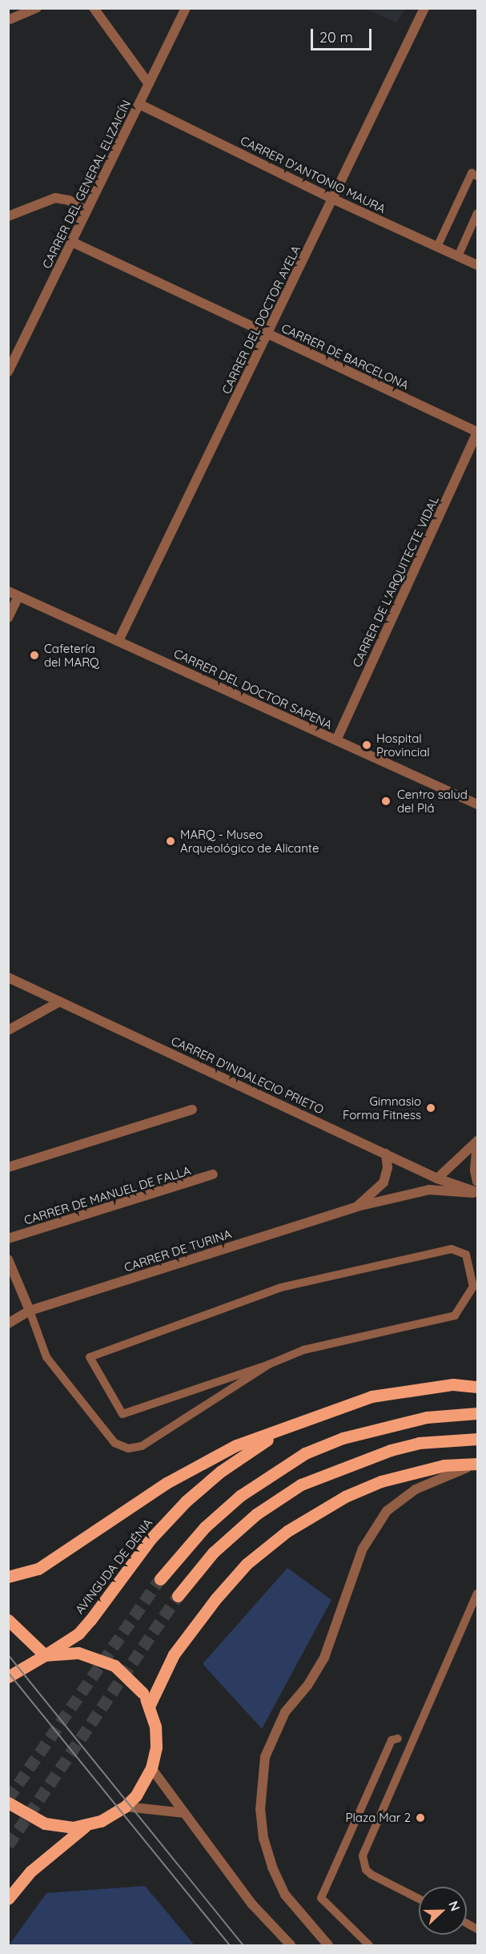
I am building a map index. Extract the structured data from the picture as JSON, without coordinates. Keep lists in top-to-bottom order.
{
  "streets": {
    "main road": ["AVINGUDA DE DÉNIA"],
    "street": [
      "CARRER D'ANTONIO MAURA",
      "CARRER DEL GENERAL ELIZAICÍN",
      "CARRER DEL DOCTOR AYELA",
      "CARRER DE BARCELONA",
      "CARRER DE L'ARQUITECTE VIDAL",
      "CARRER DEL DOCTOR SAPENA",
      "CARRER D'INDALECIO PRIETO",
      "CARRER DE MANUEL DE FALLA",
      "CARRER DE TURINA"
    ]
  },
  "crossings": [
    ["CARRER D'ANTONIO MAURA", "CARRER DEL GENERAL ELIZAICÍN"],
    ["CARRER D'ANTONIO MAURA", "CARRER DEL DOCTOR AYELA"],
    ["CARRER DEL GENERAL ELIZAICÍN", "CARRER DE BARCELONA"],
    ["CARRER DEL DOCTOR AYELA", "CARRER DE BARCELONA"],
    ["CARRER DEL DOCTOR AYELA", "CARRER DEL DOCTOR SAPENA"],
    ["CARRER DE BARCELONA", "CARRER DE L'ARQUITECTE VIDAL"],
    ["CARRER DE L'ARQUITECTE VIDAL", "CARRER DEL DOCTOR SAPENA"],
    ["CARRER D'INDALECIO PRIETO", "CARRER DE TURINA"]
  ],
  "places": [
    "Cafetería del MARQ",
    "Hospital Provincial",
    "Centro salud del Plá",
    "MARQ - Museo Arqueológico de Alicante",
    "Gimnasio Forma Fitness",
    "Plaza Mar 2"
  ],
  "scale_bar": "20 m",
  "north": "right"
}
